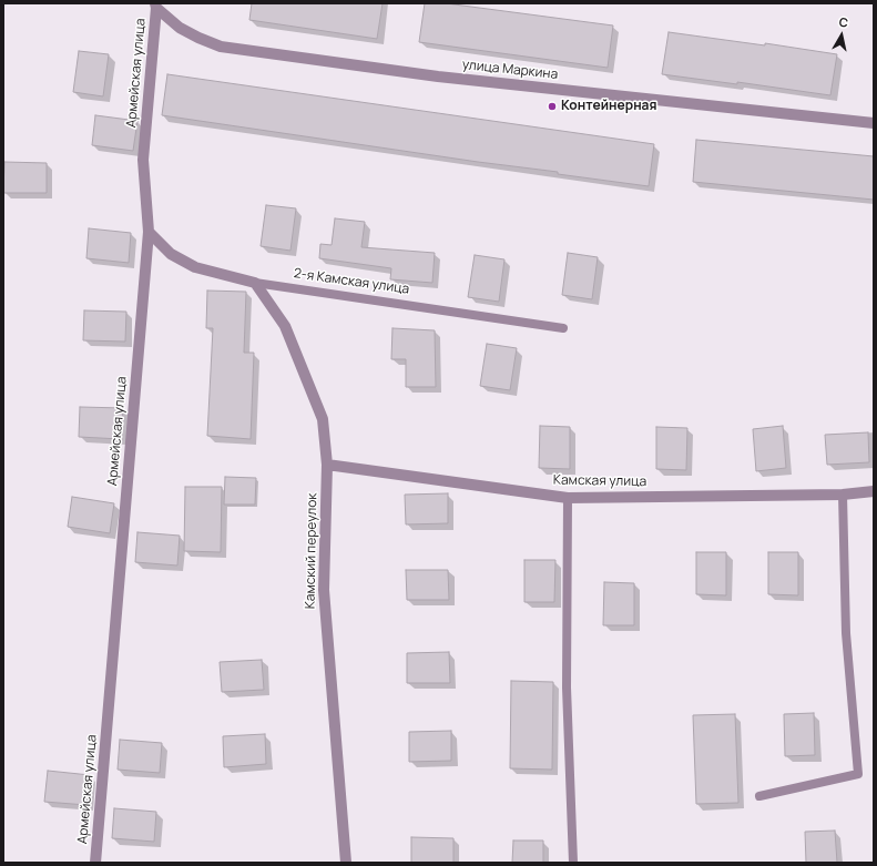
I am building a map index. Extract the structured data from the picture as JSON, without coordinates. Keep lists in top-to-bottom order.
{
  "streets": {
    "street": [
      "улица Маркина",
      "Армейская улица",
      "2-я Камская улица",
      "Камская улица",
      "Камский переулок"
    ]
  },
  "crossings": [
    ["улица Маркина", "Армейская улица"],
    ["Армейская улица", "2-я Камская улица"],
    ["2-я Камская улица", "Камский переулок"],
    ["Камская улица", "Камский переулок"]
  ],
  "places": ["Контейнерная"],
  "north": "top"
}
